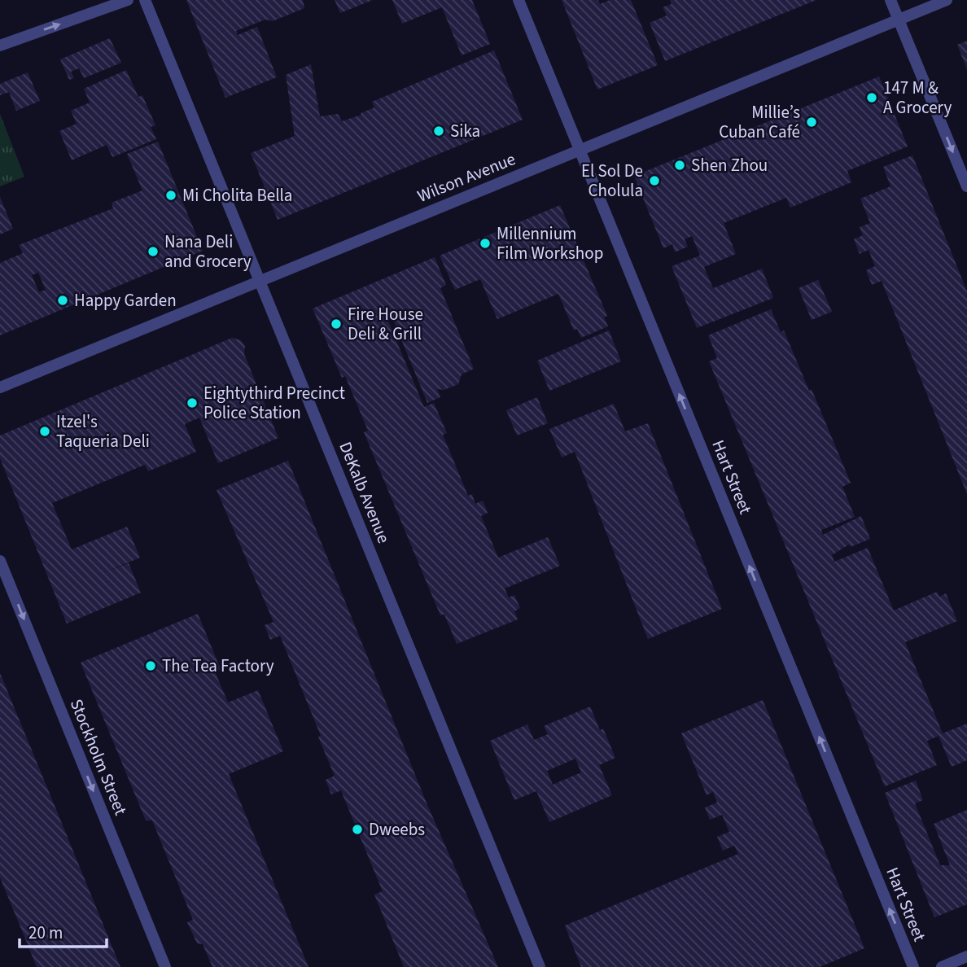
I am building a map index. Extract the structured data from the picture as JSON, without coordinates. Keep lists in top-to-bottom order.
{
  "streets": {
    "street": [
      "Wilson Avenue",
      "Hart Street",
      "DeKalb Avenue",
      "Stockholm Street"
    ]
  },
  "crossings": [
    ["Wilson Avenue", "Hart Street"],
    ["Wilson Avenue", "DeKalb Avenue"]
  ],
  "one_way": ["Hart Street", "Stockholm Street"],
  "places": [
    "147 M & A Grocery",
    "Millie’s Cuban Café",
    "Sika",
    "Shen Zhou",
    "El Sol De Cholula",
    "Mi Cholita Bella",
    "Millennium Film Workshop",
    "Nana Deli and Grocery",
    "Happy Garden",
    "Fire House Deli & Grill",
    "Eightythird Precinct Police Station",
    "Itzel's Taqueria Deli",
    "The Tea Factory",
    "Dweebs"
  ],
  "scale_bar": "20 m"
}
